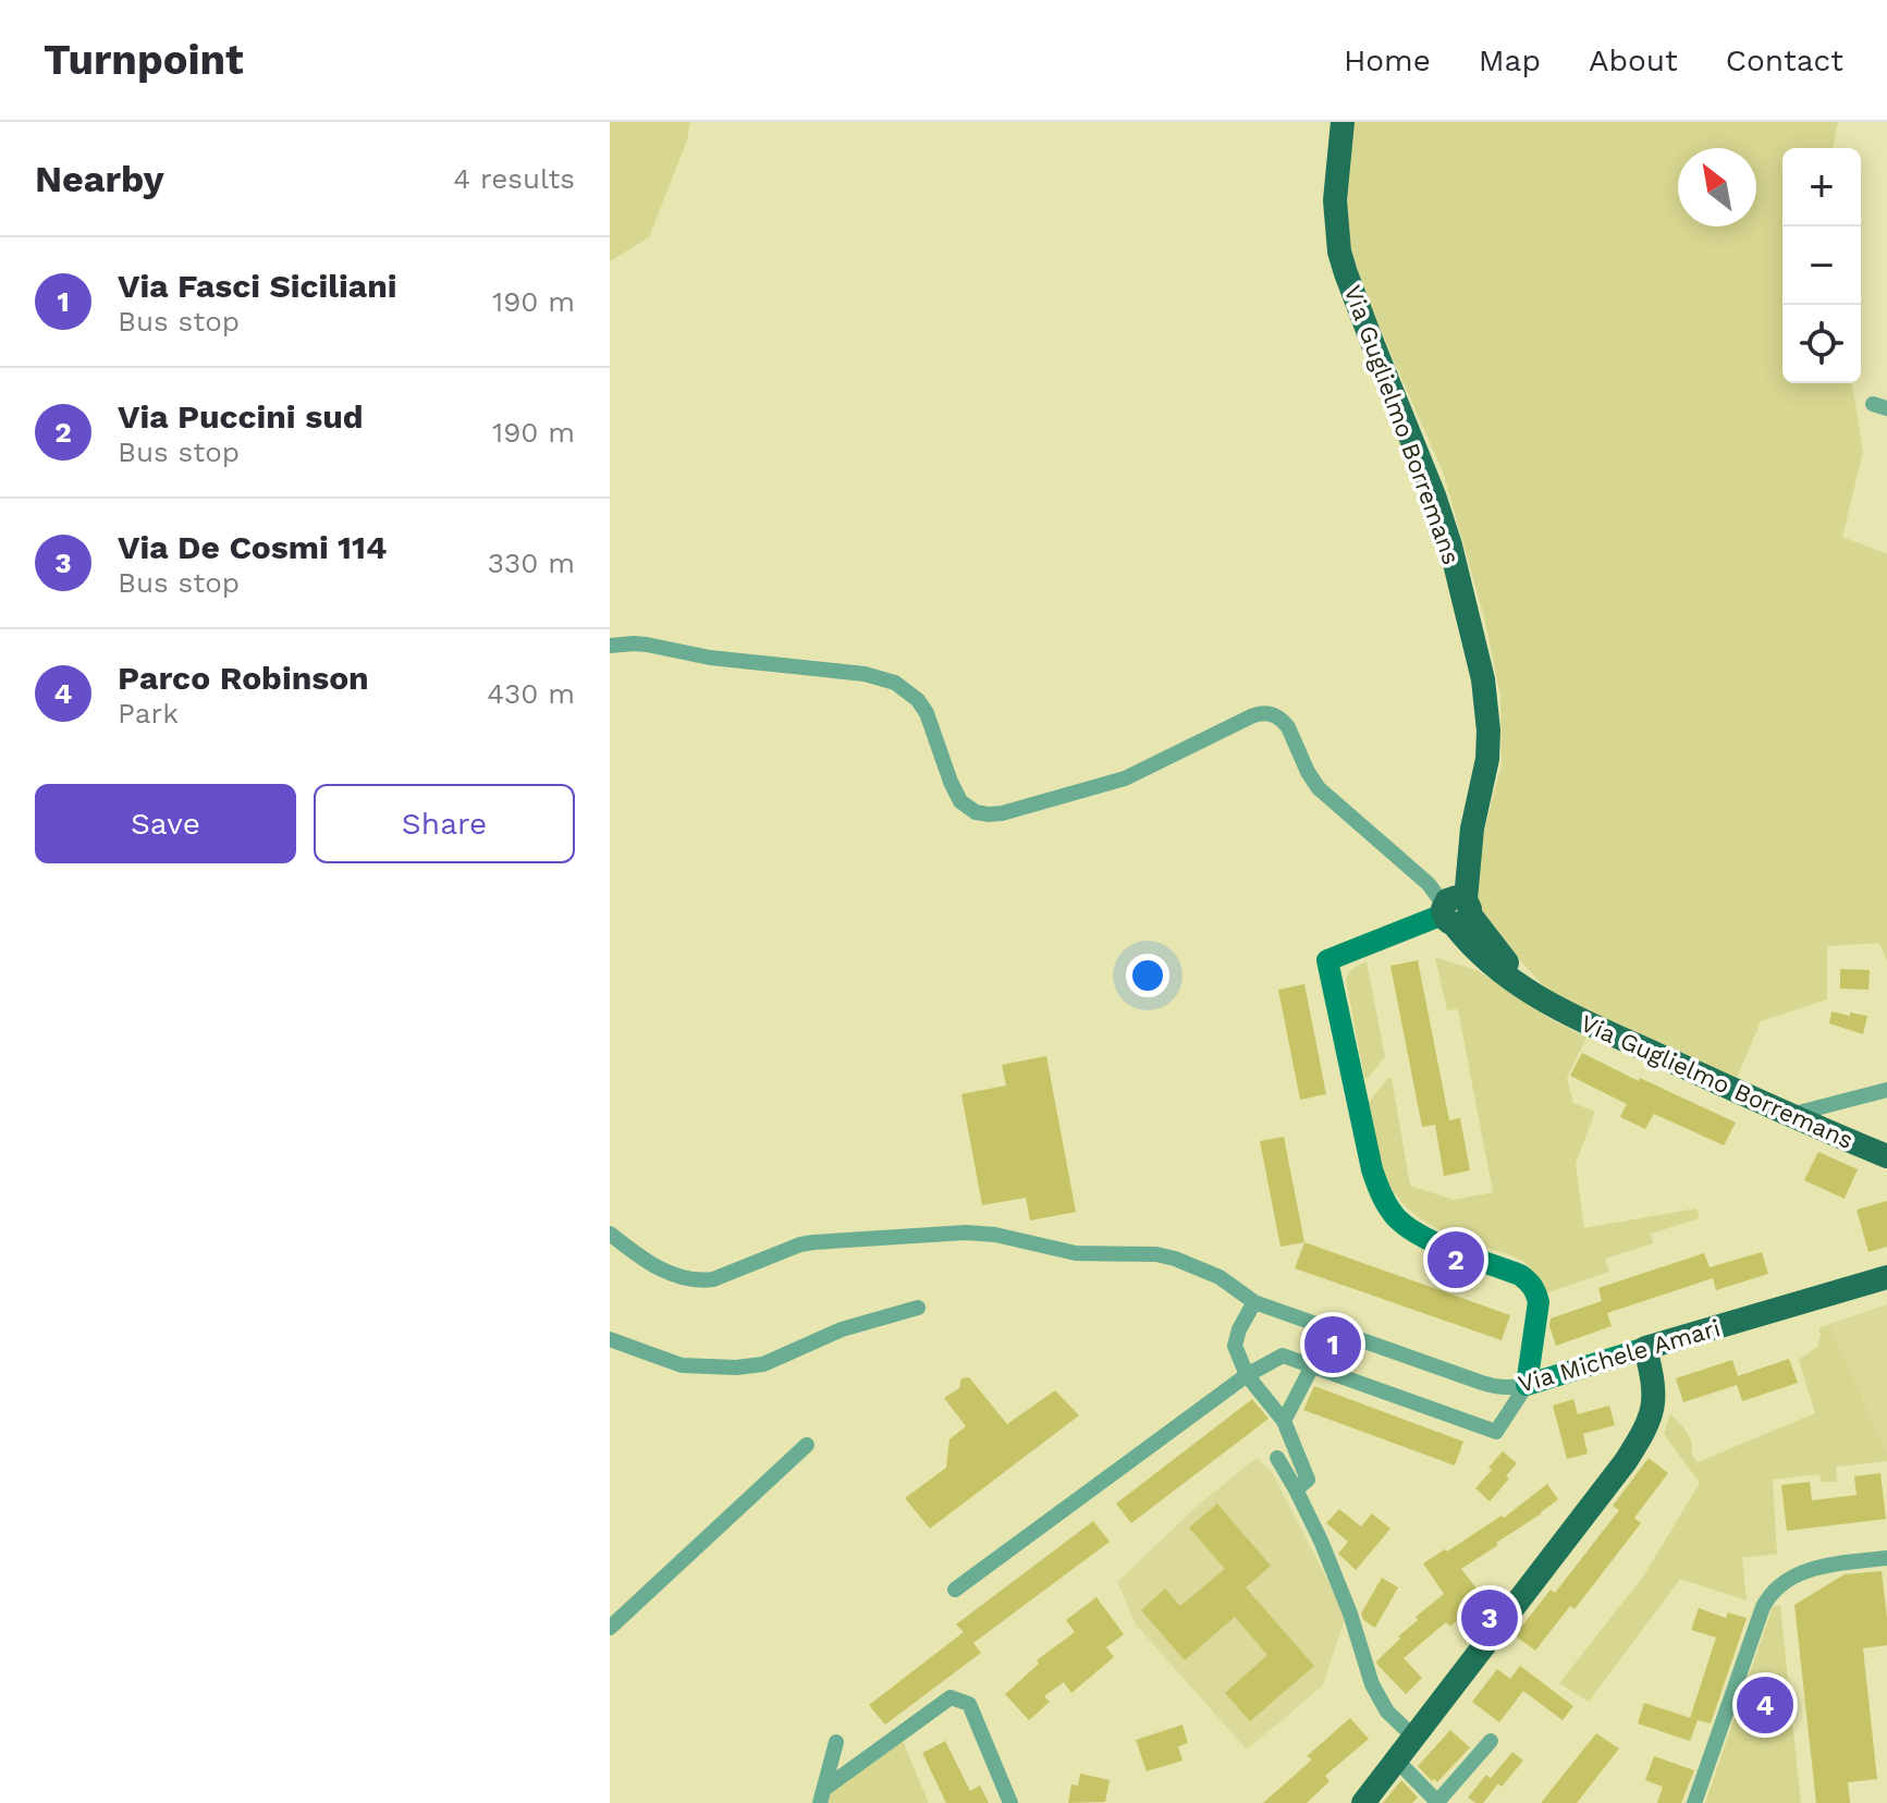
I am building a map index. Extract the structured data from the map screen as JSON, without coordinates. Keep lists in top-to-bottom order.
{
  "streets": {
    "main road": ["Via Guglielmo Borremans", "Via Michele Amari"]
  },
  "north": "top left",
  "page": {
    "header": "Turnpoint",
    "nav": [
      "Home",
      "Map",
      "About",
      "Contact"
    ],
    "heading": ["Nearby", "4 results"],
    "map_buttons": ["+", "−"],
    "list": [
      {
        "mark": "1",
        "name": "Via Fasci Siciliani",
        "note": "Bus stop",
        "value": "190 m"
      },
      {
        "mark": "2",
        "name": "Via Puccini sud",
        "note": "Bus stop",
        "value": "190 m"
      },
      {
        "mark": "3",
        "name": "Via De Cosmi 114",
        "note": "Bus stop",
        "value": "330 m"
      },
      {
        "mark": "4",
        "name": "Parco Robinson",
        "note": "Park",
        "value": "430 m"
      }
    ],
    "buttons": ["Save", "Share"],
    "pins": [
      "2",
      "1",
      "3",
      "4"
    ]
  }
}
